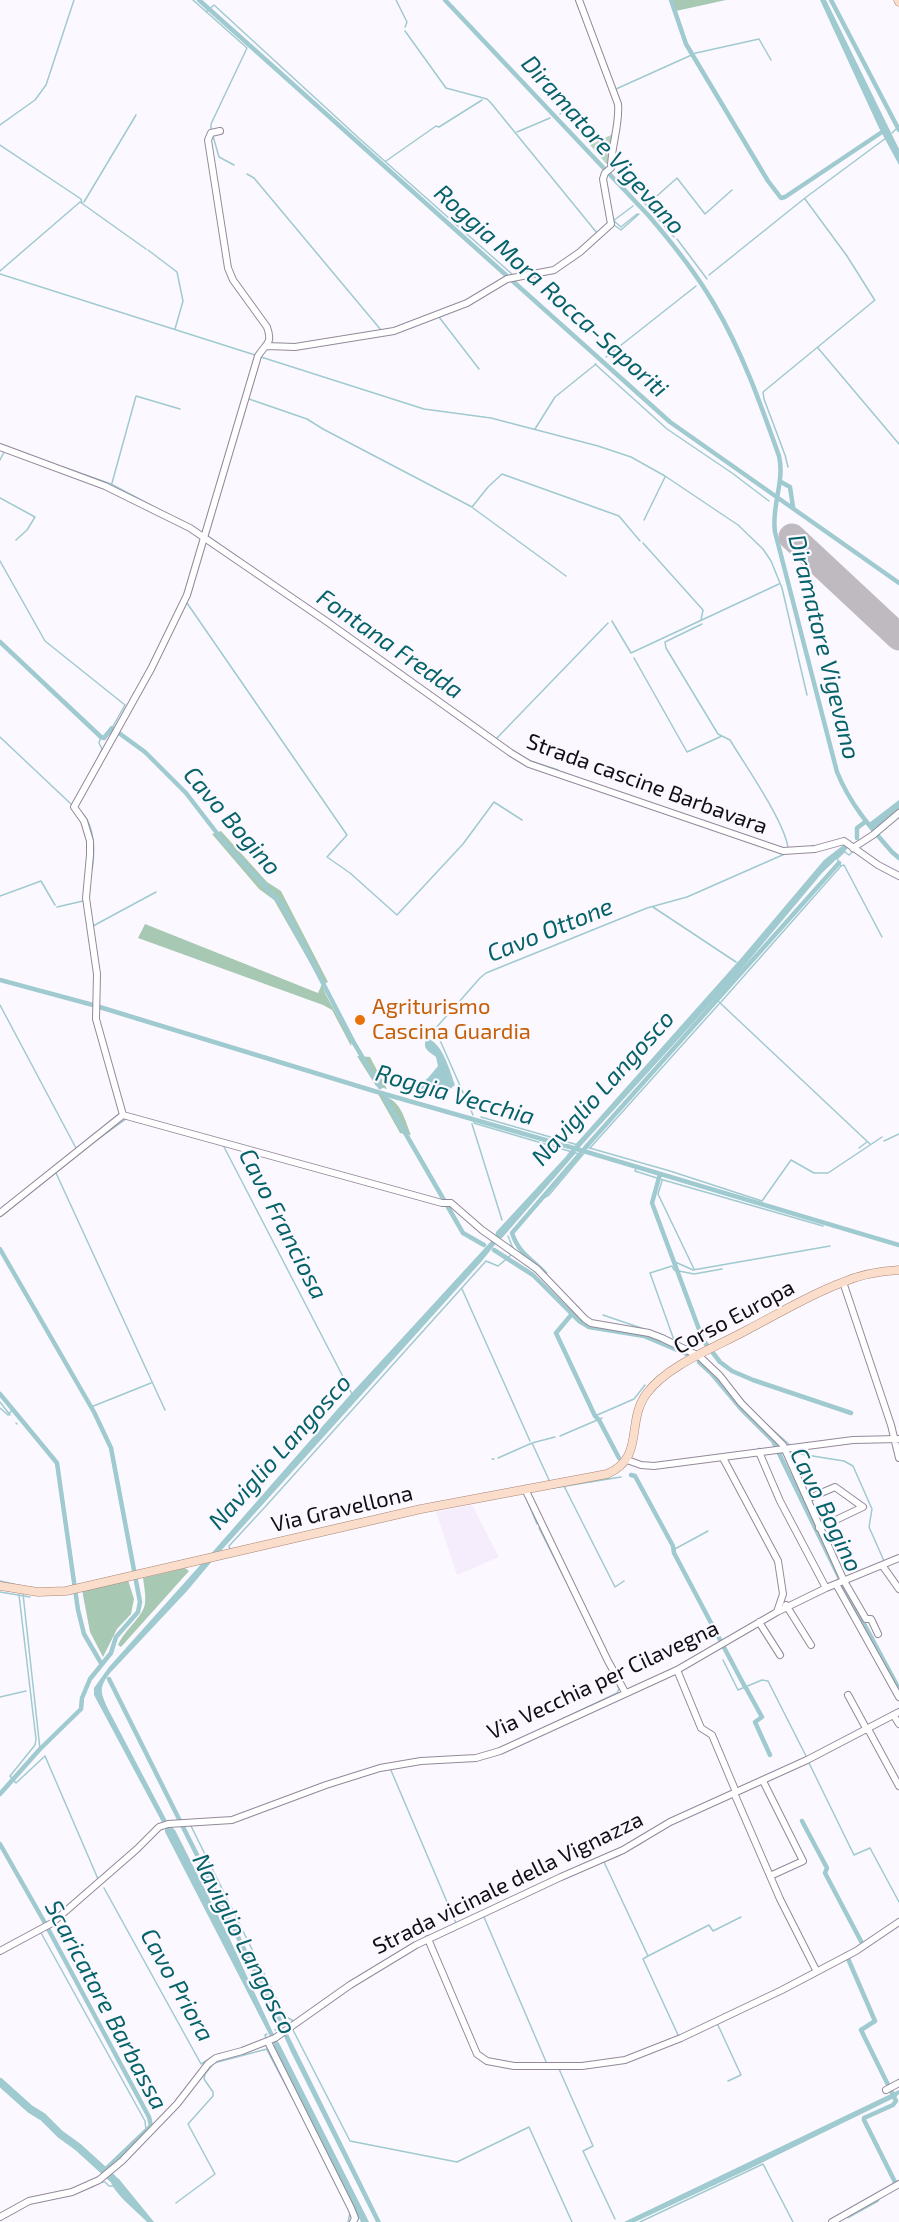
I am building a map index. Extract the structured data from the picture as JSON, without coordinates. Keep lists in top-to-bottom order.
{
  "streets": {
    "main road": ["Corso Europa", "Via Gravellona"],
    "street": ["Strada cascine Barbavara", "Via Vecchia per Cilavegna", "Strada vicinale della Vignazza"]
  },
  "crossings": [
    ["Corso Europa", "Via Gravellona"]
  ],
  "water": [
    "Diramatore Vigevano",
    "Roggia Mora Rocca-Saporiti",
    "Fontana Fredda",
    "Cavo Bogino",
    "Cavo Ottone",
    "Naviglio Langosco",
    "Roggia Vecchia",
    "Cavo Franciosa",
    "Cavo Priora",
    "Scaricatore Barbassa"
  ],
  "places": ["Agriturismo Cascina Guardia"]
}
